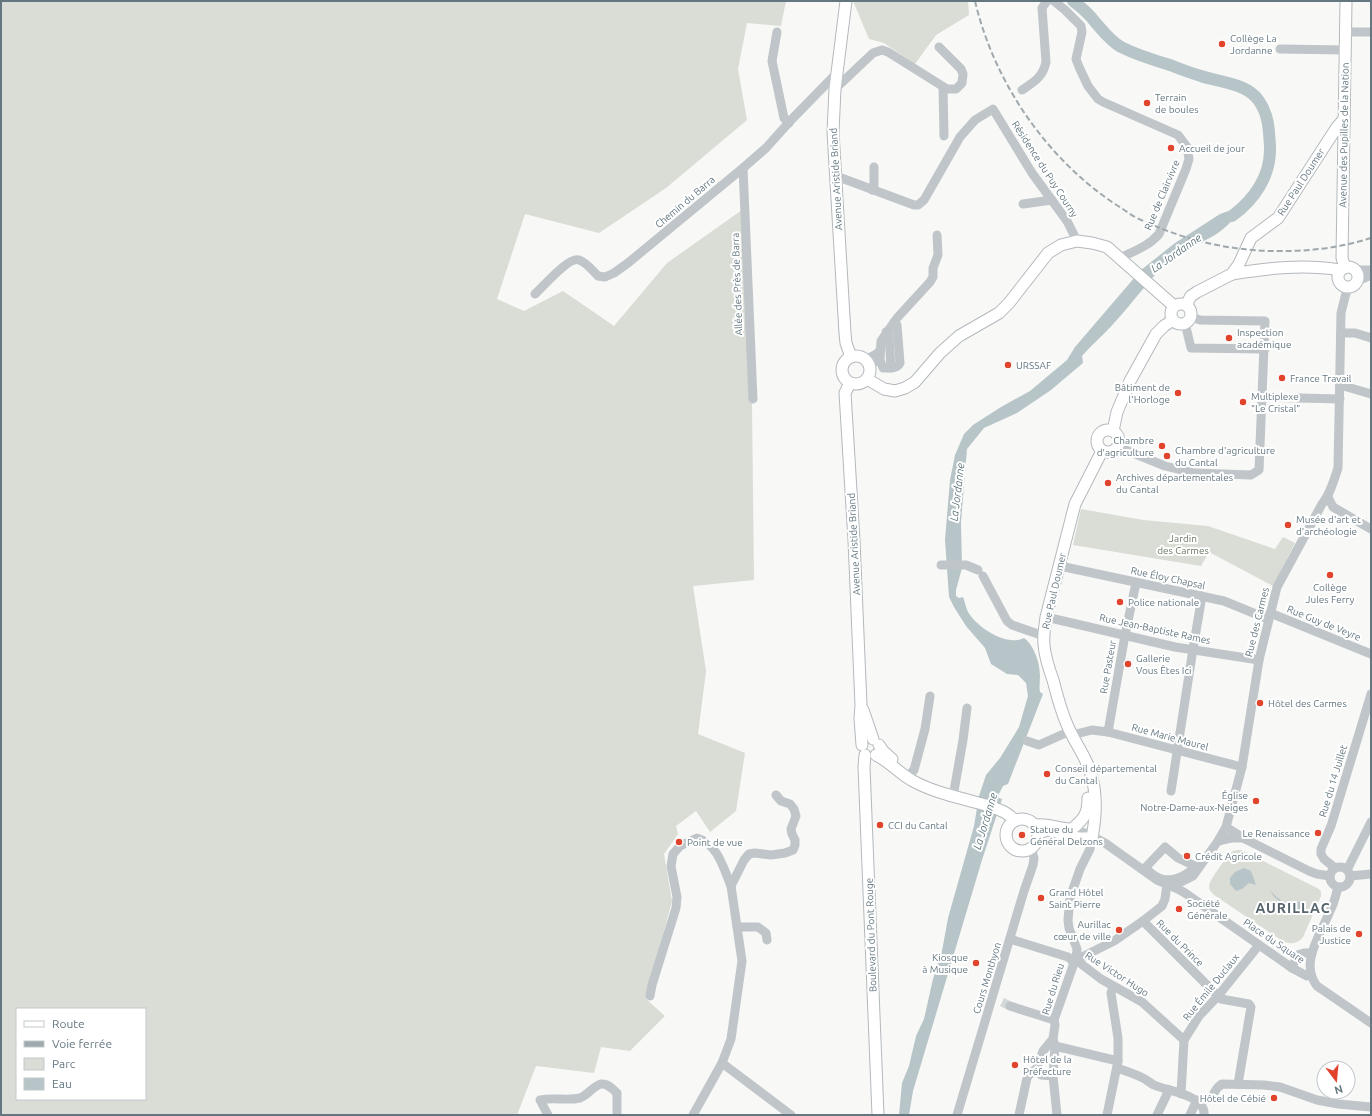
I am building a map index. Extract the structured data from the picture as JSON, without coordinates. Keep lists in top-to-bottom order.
{
  "streets": {
    "main road": [
      "Avenue des Pupilles de la Nation",
      "Avenue Aristide Briand",
      "Rue Paul Doumer",
      "Boulevard du Pont Rouge"
    ],
    "street": [
      "Résidence du Puy Courny",
      "Rue de Clairvivre",
      "Chemin du Barra",
      "Allée des Près de Barra",
      "Rue Éloy Chapsal",
      "Rue des Carmes",
      "Rue Guy de Veyre",
      "Rue Jean-Baptiste Rames",
      "Rue Pasteur",
      "Rue Marie Maurel",
      "Rue du 14 Juillet",
      "Place du Square",
      "Rue du Prince",
      "Rue Victor Hugo",
      "Cours Monthyon",
      "Rue Émile Duclaux",
      "Rue du Rieu"
    ]
  },
  "crossings": [
    ["Avenue des Pupilles de la Nation", "Rue Paul Doumer"],
    ["Avenue des Pupilles de la Nation", "Rue des Carmes"],
    ["Avenue Aristide Briand", "Chemin du Barra"],
    ["Avenue Aristide Briand", "Boulevard du Pont Rouge"],
    ["Rue Paul Doumer", "Rue Éloy Chapsal"],
    ["Rue Paul Doumer", "Rue Jean-Baptiste Rames"],
    ["Rue Paul Doumer", "Rue Marie Maurel"],
    ["Rue Paul Doumer", "Place du Square"],
    ["Chemin du Barra", "Allée des Près de Barra"],
    ["Rue Éloy Chapsal", "Rue des Carmes"],
    ["Rue Éloy Chapsal", "Rue Guy de Veyre"],
    ["Rue Éloy Chapsal", "Rue Pasteur"],
    ["Rue des Carmes", "Rue Guy de Veyre"],
    ["Rue des Carmes", "Rue Jean-Baptiste Rames"],
    ["Rue des Carmes", "Rue Marie Maurel"],
    ["Rue des Carmes", "Place du Square"],
    ["Rue Jean-Baptiste Rames", "Rue Pasteur"],
    ["Rue Pasteur", "Rue Marie Maurel"],
    ["Rue du 14 Juillet", "Place du Square"],
    ["Place du Square", "Rue Émile Duclaux"],
    ["Rue du Prince", "Rue Émile Duclaux"],
    ["Rue Victor Hugo", "Cours Monthyon"],
    ["Rue Victor Hugo", "Rue Émile Duclaux"],
    ["Rue Victor Hugo", "Rue du Rieu"]
  ],
  "districts": ["AURILLAC"],
  "water": ["La Jordanne"],
  "parks": ["Jardin des Carmes"],
  "places": [
    "Collège La Jordanne",
    "Terrain de boules",
    "Accueil de jour",
    "Inspection académique",
    "URSSAF",
    "France Travail",
    "Bâtiment de l'Horloge",
    "Multiplexe \"Le Cristal\"",
    "Chambre d'agriculture",
    "Chambre d'agriculture du Cantal",
    "Archives départementales du Cantal",
    "Musée d'art et d'archéologie",
    "Collège Jules Ferry",
    "Police nationale",
    "Gallerie Vous Êtes Ici",
    "Hôtel des Carmes",
    "Conseil départemental du Cantal",
    "Église Notre-Dame-aux-Neiges",
    "CCI du Cantal",
    "Le Renaissance",
    "Statue du Général Delzons",
    "Point de vue",
    "Crédit Agricole",
    "Grand Hôtel Saint Pierre",
    "Société Générale",
    "Aurillac cœur de ville",
    "Palais de Justice",
    "Kiosque à Musique",
    "Hôtel de la Préfecture",
    "Hôtel de Cébié"
  ],
  "legend": [
    "Route",
    "Voie ferrée",
    "Parc",
    "Eau"
  ],
  "north": "bottom"
}
